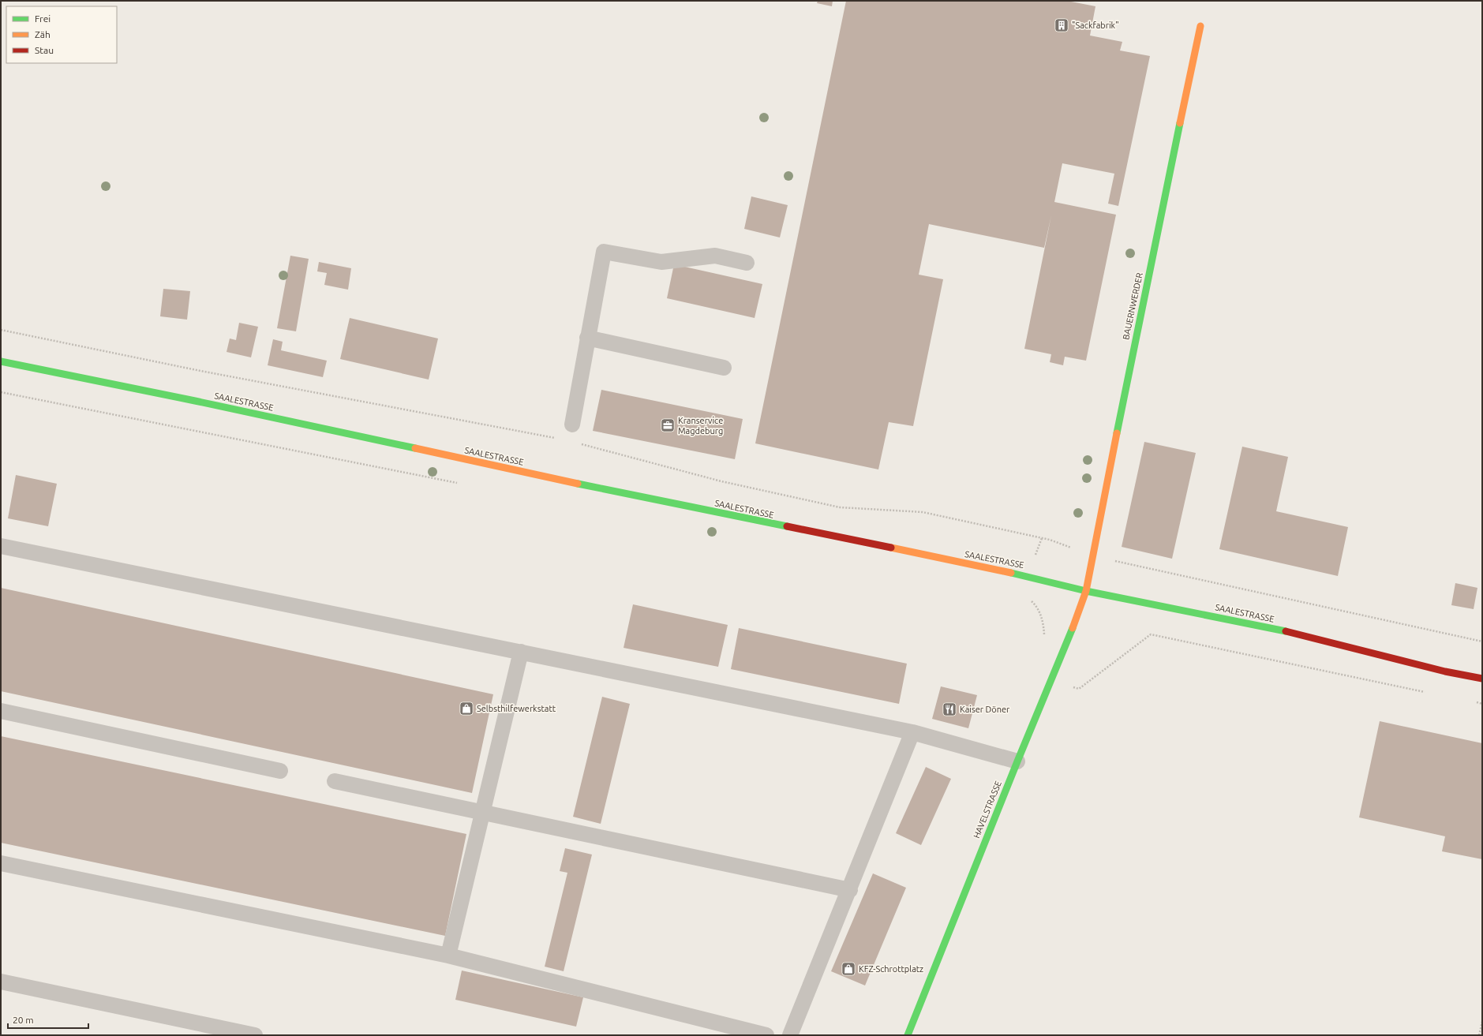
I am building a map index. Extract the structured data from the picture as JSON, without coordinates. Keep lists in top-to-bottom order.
{
  "streets": {
    "main road": ["BAUERNWERDER", "SAALESTRASSE", "HAVELSTRASSE"]
  },
  "crossings": [
    ["BAUERNWERDER", "SAALESTRASSE"],
    ["BAUERNWERDER", "HAVELSTRASSE"],
    ["SAALESTRASSE", "HAVELSTRASSE"]
  ],
  "places": {
    "building": ["\"Sackfabrik\""],
    "office": ["Kranservice Magdeburg"],
    "shop": ["Selbsthilfewerkstatt", "KFZ-Schrottplatz"],
    "restaurant": ["Kaiser Döner"]
  },
  "legend": ["Frei", "Zäh", "Stau"],
  "scale_bar": "20 m"
}
